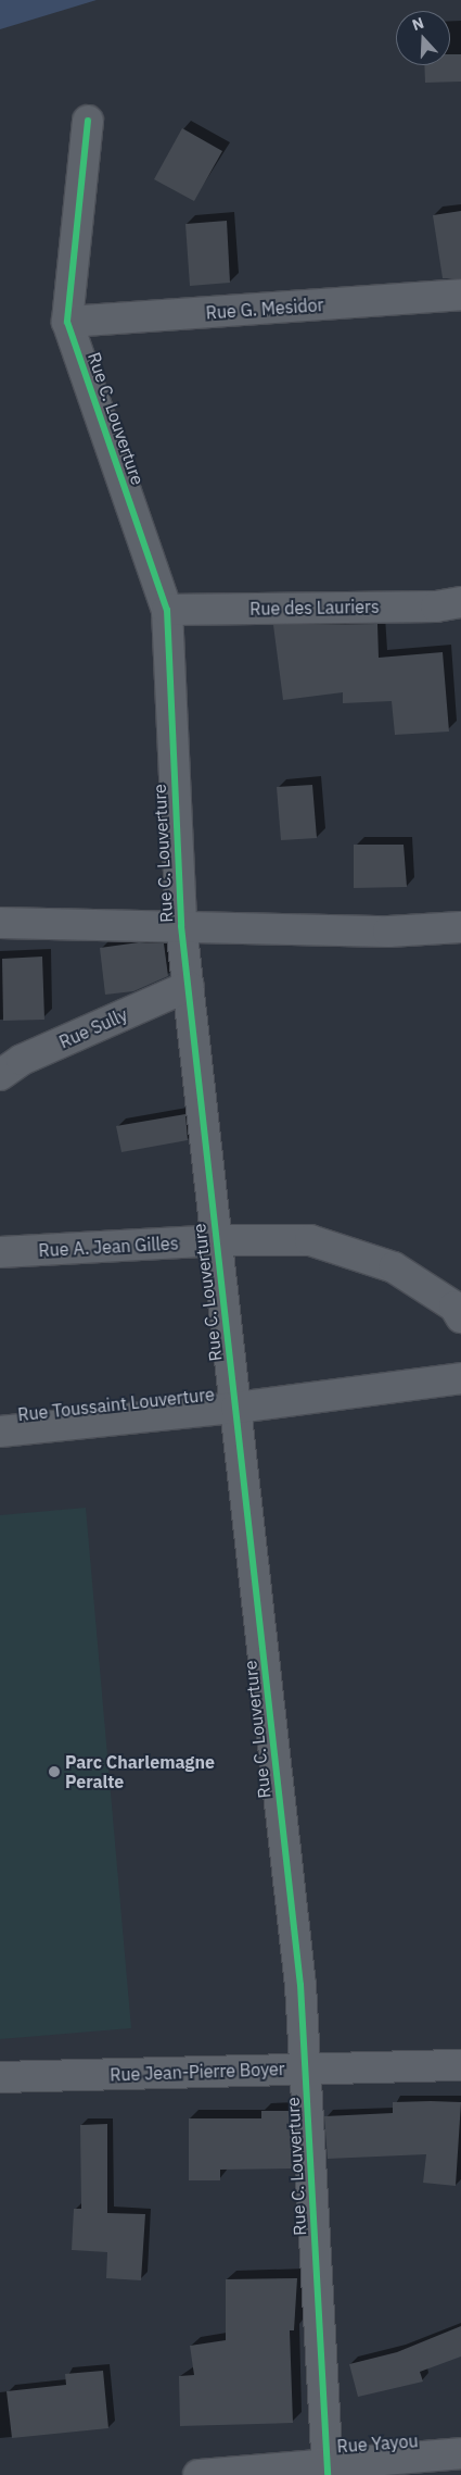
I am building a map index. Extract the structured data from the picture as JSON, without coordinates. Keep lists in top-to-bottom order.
{
  "streets": {
    "street": [
      "Rue G. Mesidor",
      "Rue C. Louverture",
      "Rue des Lauriers",
      "Rue Sully",
      "Rue A. Jean Gilles",
      "Rue Toussaint Louverture",
      "Rue Jean-Pierre Boyer",
      "Rue Yayou"
    ]
  },
  "crossings": [
    ["Rue G. Mesidor", "Rue C. Louverture"],
    ["Rue C. Louverture", "Rue des Lauriers"],
    ["Rue C. Louverture", "Rue Sully"],
    ["Rue C. Louverture", "Rue A. Jean Gilles"],
    ["Rue C. Louverture", "Rue Toussaint Louverture"],
    ["Rue C. Louverture", "Rue Jean-Pierre Boyer"],
    ["Rue C. Louverture", "Rue Yayou"]
  ],
  "places": ["Parc Charlemagne Peralte"],
  "north": "top"
}
